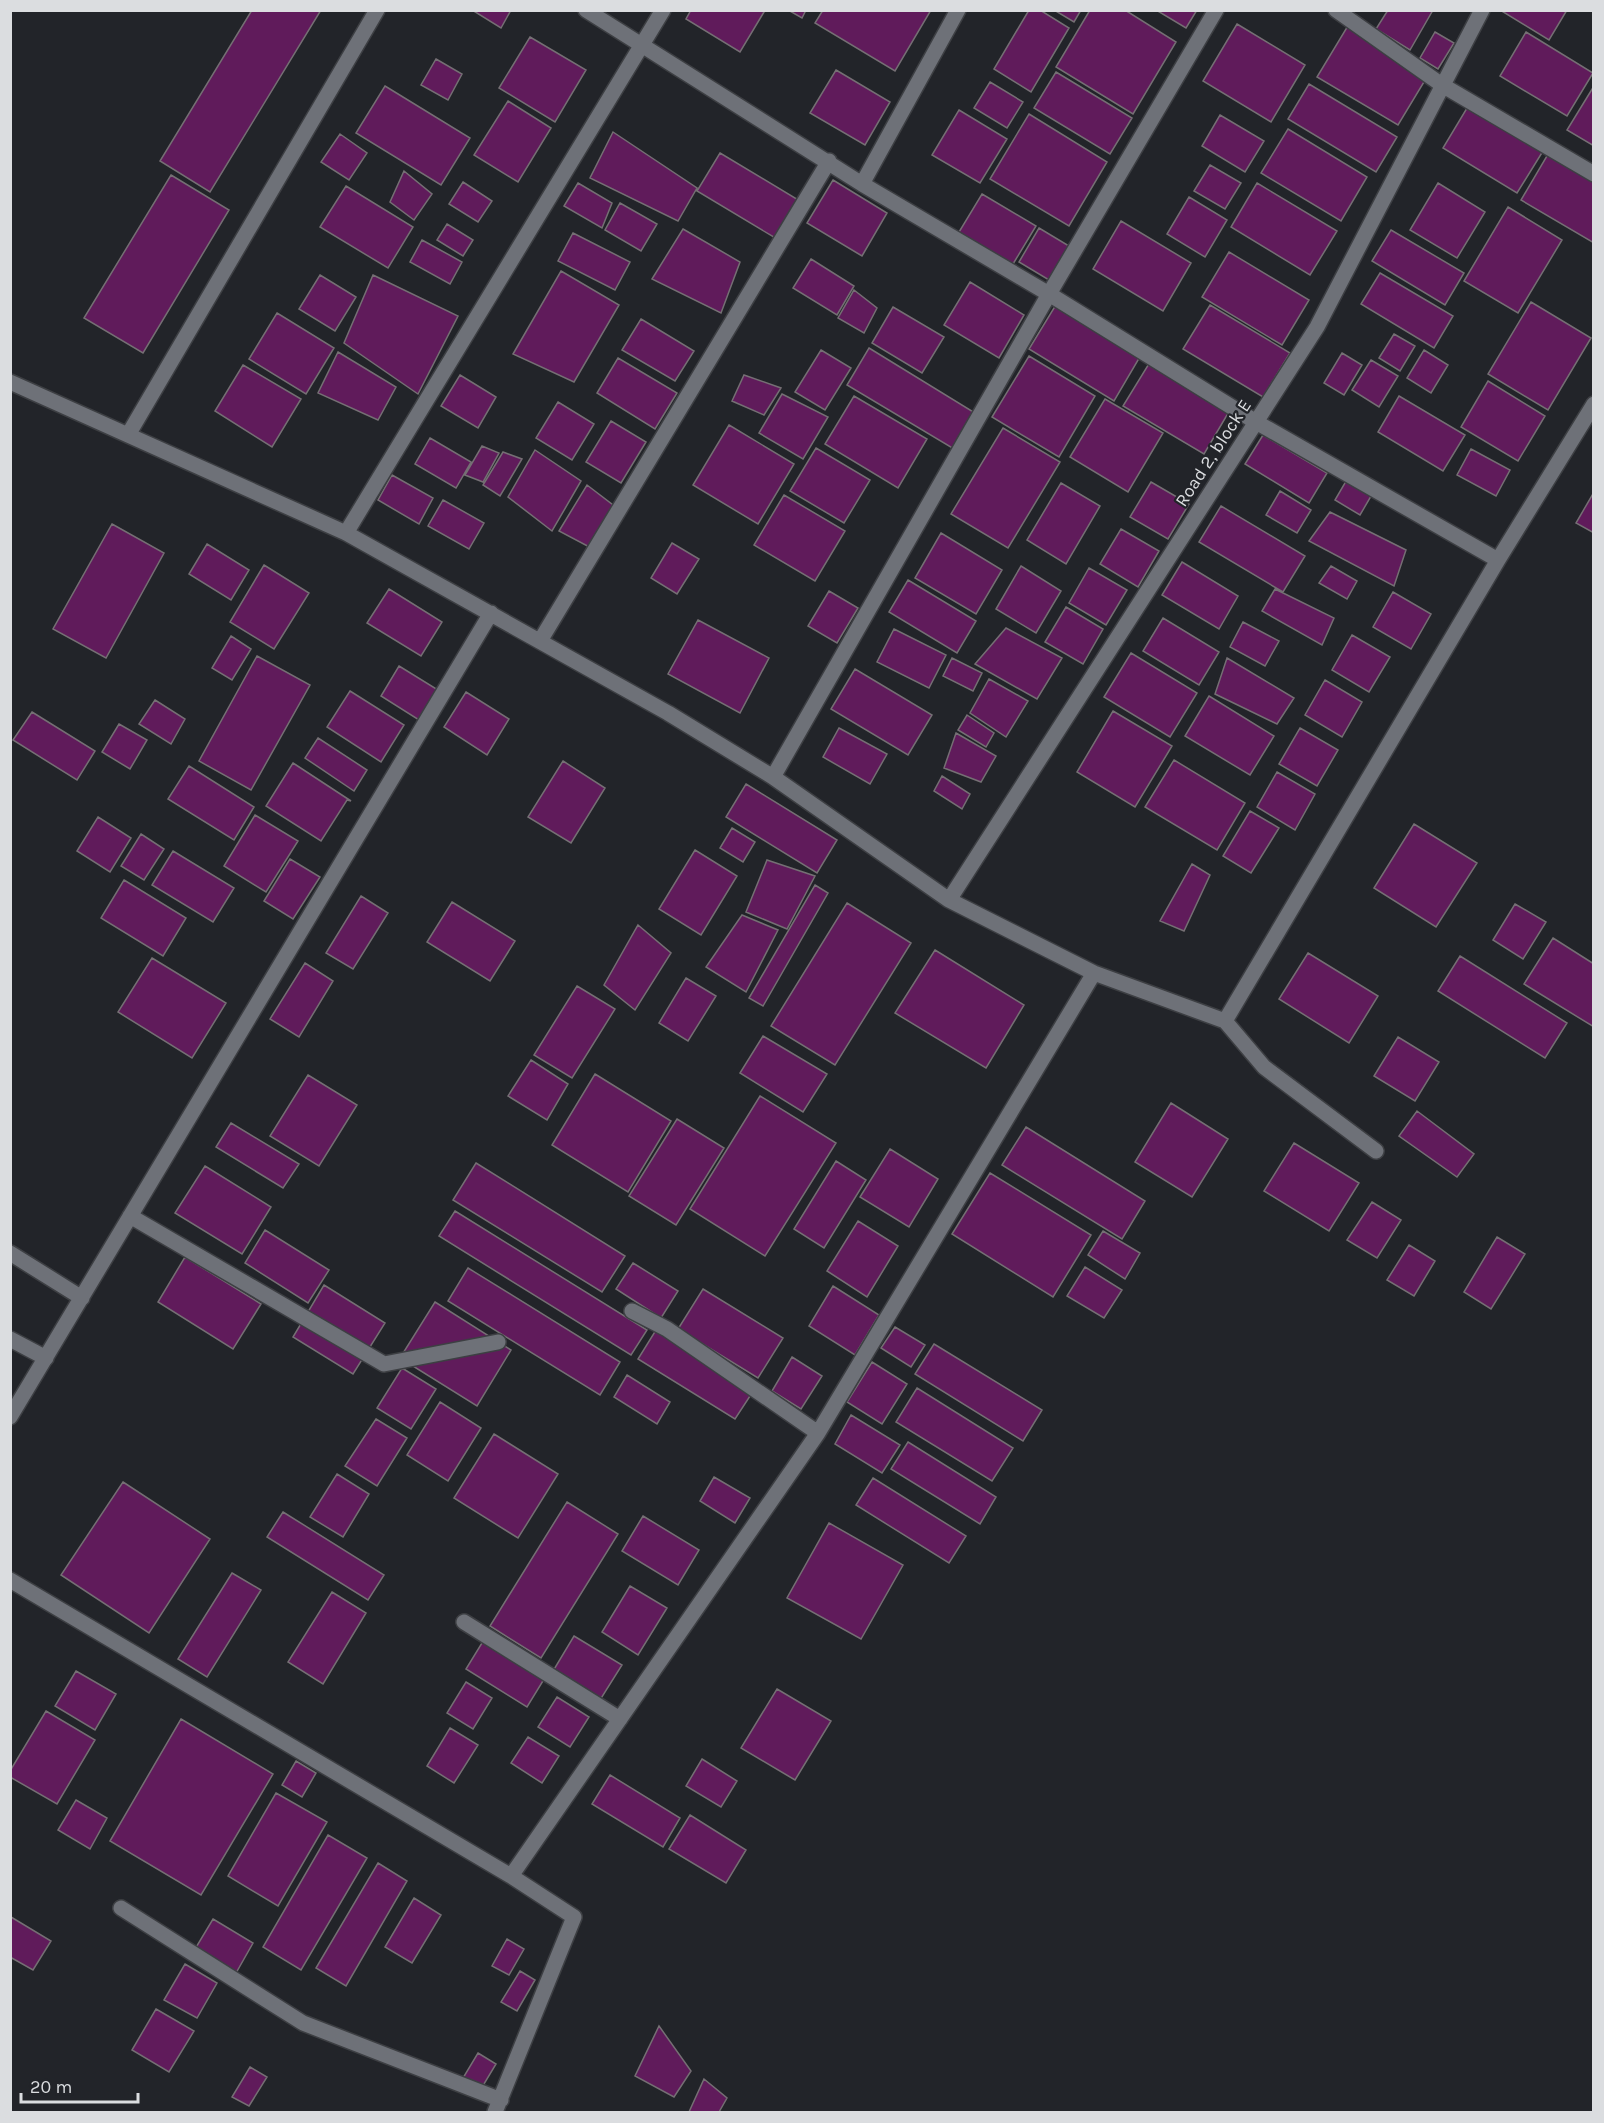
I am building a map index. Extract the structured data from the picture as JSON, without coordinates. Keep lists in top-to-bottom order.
{
  "streets": {
    "street": ["Road 2, block E"]
  },
  "scale_bar": "20 m"
}
